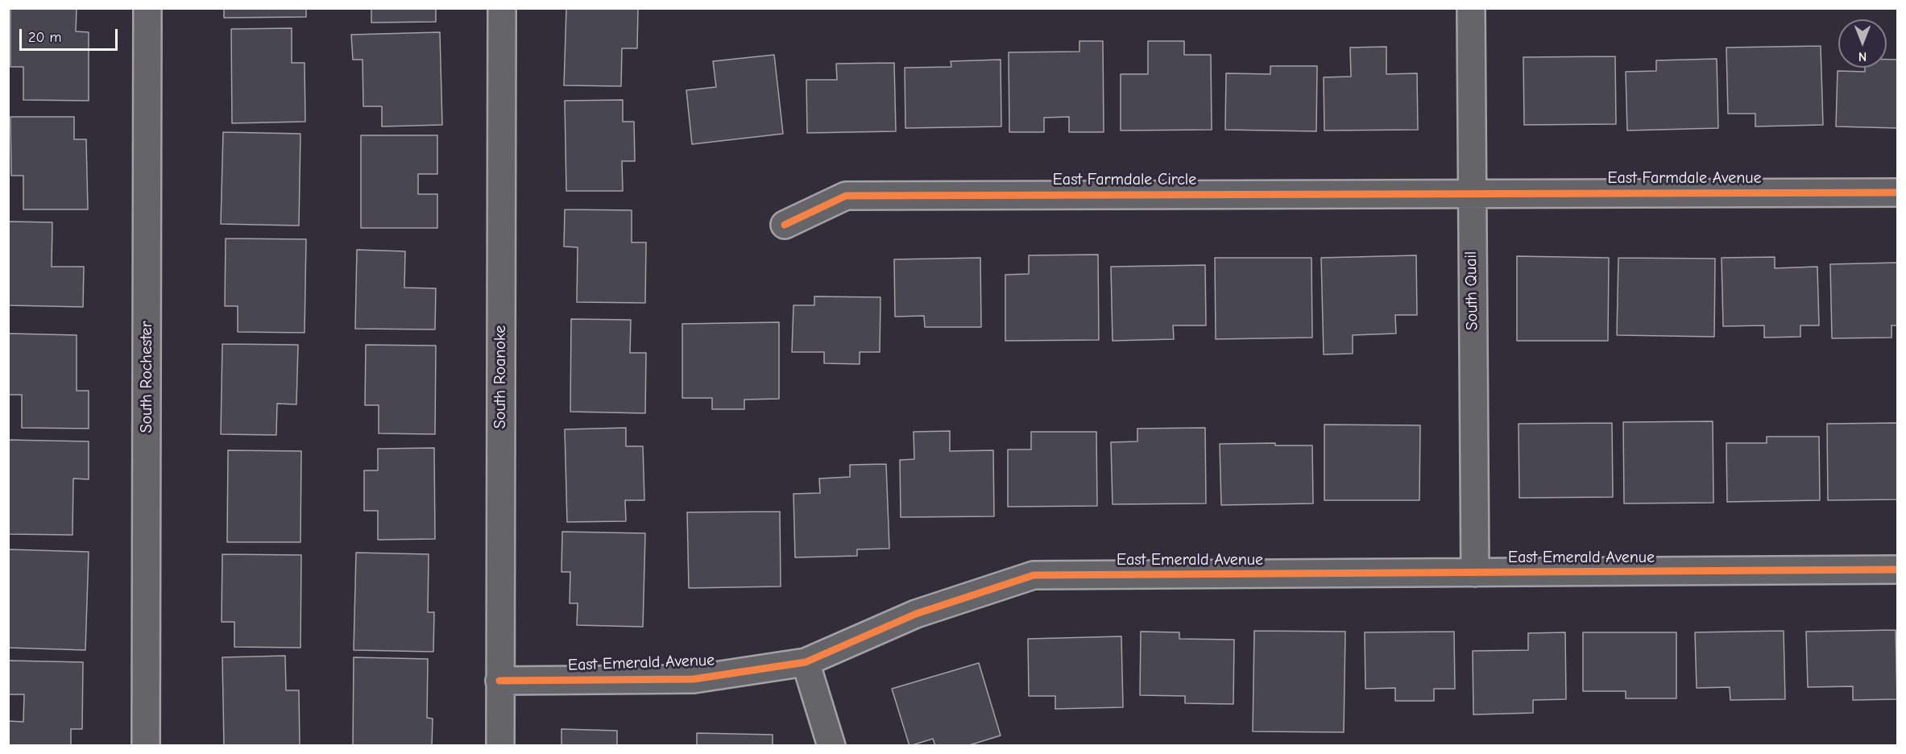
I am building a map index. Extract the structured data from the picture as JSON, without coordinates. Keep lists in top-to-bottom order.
{
  "streets": {
    "street": [
      "East Farmdale Avenue",
      "East Farmdale Circle",
      "South Quail",
      "South Rochester",
      "South Roanoke",
      "East Emerald Avenue"
    ]
  },
  "crossings": [
    ["East Farmdale Avenue", "East Farmdale Circle"],
    ["East Farmdale Avenue", "South Quail"],
    ["East Farmdale Circle", "South Quail"],
    ["South Quail", "East Emerald Avenue"],
    ["South Roanoke", "East Emerald Avenue"]
  ],
  "scale_bar": "20 m",
  "north": "bottom"
}
